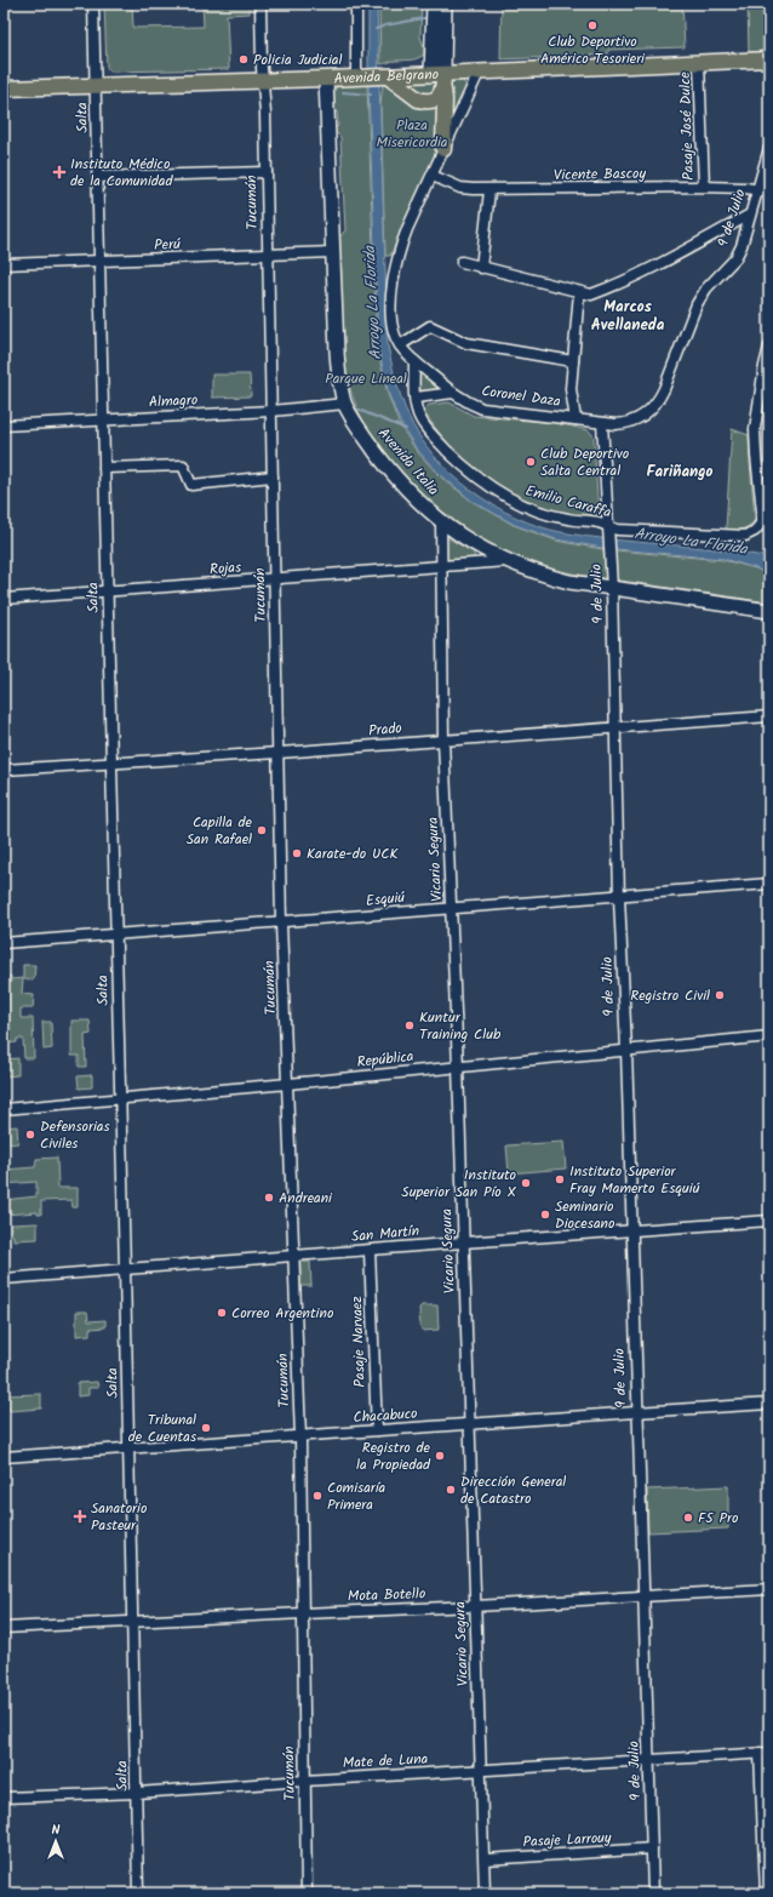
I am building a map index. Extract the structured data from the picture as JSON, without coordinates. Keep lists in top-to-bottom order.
{
  "streets": {
    "main road": ["Avenida Belgrano", "Avenida Italia"],
    "street": [
      "Salta",
      "Pasaje José Dulce",
      "Vicente Bascoy",
      "Tucumán",
      "9 de Julio",
      "Perú",
      "Coronel Daza",
      "Almagro",
      "Emilio Caraffa",
      "Rojas",
      "Prado",
      "Vicario Segura",
      "Esquiú",
      "República",
      "San Martín",
      "Pasaje Narvaez",
      "Chacabuco",
      "Mota Botello",
      "Mate de Luna",
      "Pasaje Larrouy"
    ]
  },
  "crossings": [
    ["Avenida Belgrano", "Salta"],
    ["Avenida Belgrano", "Pasaje José Dulce"],
    ["Avenida Belgrano", "Tucumán"],
    ["Avenida Belgrano", "Coronel Daza"],
    ["Avenida Belgrano", "Avenida Italia"],
    ["Salta", "Perú"],
    ["Salta", "Almagro"],
    ["Salta", "Rojas"],
    ["Salta", "Prado"],
    ["Salta", "Esquiú"],
    ["Salta", "República"],
    ["Salta", "San Martín"],
    ["Salta", "Chacabuco"],
    ["Salta", "Mota Botello"],
    ["Salta", "Mate de Luna"],
    ["Pasaje José Dulce", "Vicente Bascoy"],
    ["Vicente Bascoy", "9 de Julio"],
    ["Vicente Bascoy", "Coronel Daza"],
    ["Tucumán", "Perú"],
    ["Tucumán", "Almagro"],
    ["Tucumán", "Rojas"],
    ["Tucumán", "Prado"],
    ["Tucumán", "Esquiú"],
    ["Tucumán", "República"],
    ["Tucumán", "San Martín"],
    ["Tucumán", "Chacabuco"],
    ["Tucumán", "Mota Botello"],
    ["Tucumán", "Mate de Luna"],
    ["9 de Julio", "Coronel Daza"],
    ["9 de Julio", "Avenida Italia"],
    ["9 de Julio", "Emilio Caraffa"],
    ["9 de Julio", "Prado"],
    ["9 de Julio", "Esquiú"],
    ["9 de Julio", "República"],
    ["9 de Julio", "San Martín"],
    ["9 de Julio", "Chacabuco"],
    ["9 de Julio", "Mota Botello"],
    ["9 de Julio", "Mate de Luna"],
    ["9 de Julio", "Pasaje Larrouy"],
    ["Perú", "Avenida Italia"],
    ["Coronel Daza", "Emilio Caraffa"],
    ["Almagro", "Avenida Italia"],
    ["Avenida Italia", "Rojas"],
    ["Avenida Italia", "Vicario Segura"],
    ["Rojas", "Vicario Segura"],
    ["Prado", "Vicario Segura"],
    ["Vicario Segura", "Esquiú"],
    ["Vicario Segura", "República"],
    ["Vicario Segura", "San Martín"],
    ["Vicario Segura", "Chacabuco"],
    ["Vicario Segura", "Mota Botello"],
    ["Vicario Segura", "Mate de Luna"],
    ["Vicario Segura", "Pasaje Larrouy"],
    ["San Martín", "Pasaje Narvaez"],
    ["Pasaje Narvaez", "Chacabuco"]
  ],
  "districts": ["Marcos Avellaneda", "Fariñango"],
  "water": ["Arroyo La Florida"],
  "parks": ["Plaza Misericordia", "Parque Lineal"],
  "places": {
    "other": [
      "Club Deportivo Américo Tesorieri",
      "Policia Judicial",
      "Club Deportivo Salta Central",
      "Capilla de San Rafael",
      "Karate-do UCK",
      "Registro Civil",
      "Kuntur Training Club",
      "Defensorias Civiles",
      "Instituto Superior Fray Mamerto Esquiú",
      "Instituto Superior San Pío X",
      "Andreani",
      "Seminario Diocesano",
      "Correo Argentino",
      "Tribunal de Cuentas",
      "Registro de la Propiedad",
      "Dirección General de Catastro",
      "Comisaría Primera",
      "F5 Pro"
    ],
    "health": ["Instituto Médico de la Comunidad", "Sanatorio Pasteur"]
  },
  "north": "top"
}
